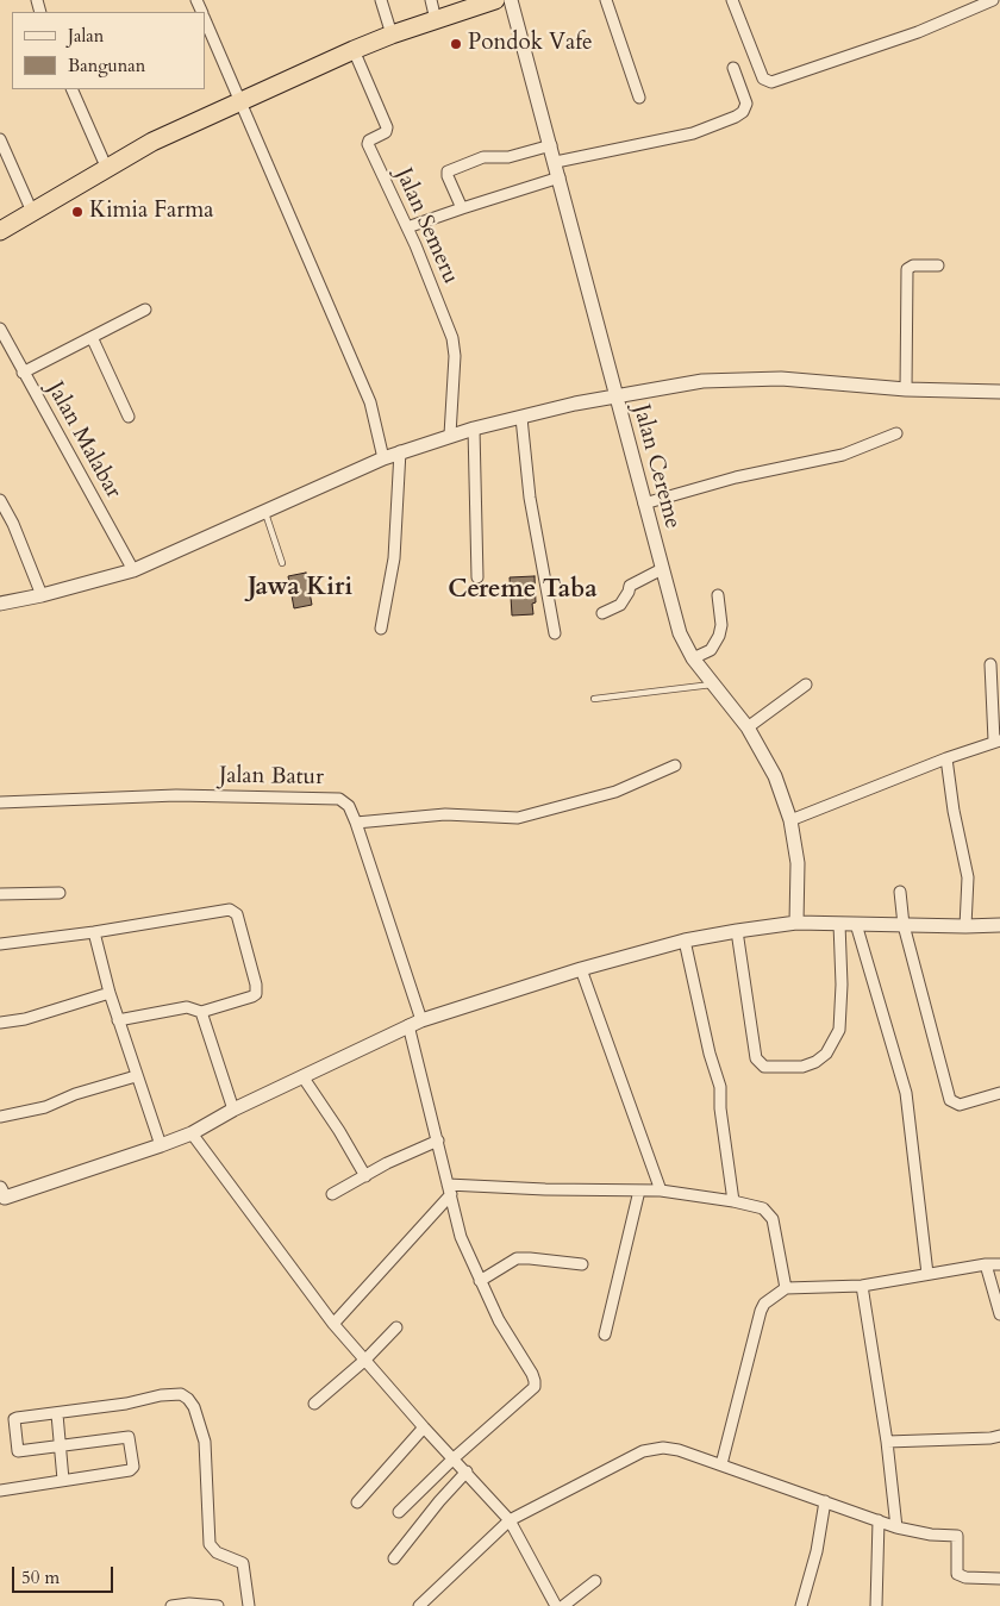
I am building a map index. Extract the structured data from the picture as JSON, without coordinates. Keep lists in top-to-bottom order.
{
  "streets": {
    "street": [
      "Jalan Semeru",
      "Jalan Malabar",
      "Jalan Cereme",
      "Jalan Batur"
    ]
  },
  "districts": ["Jawa Kiri", "Cereme Taba"],
  "places": ["Pondok Vafe", "Kimia Farma"],
  "legend": ["Jalan", "Bangunan"],
  "scale_bar": "50 m"
}
